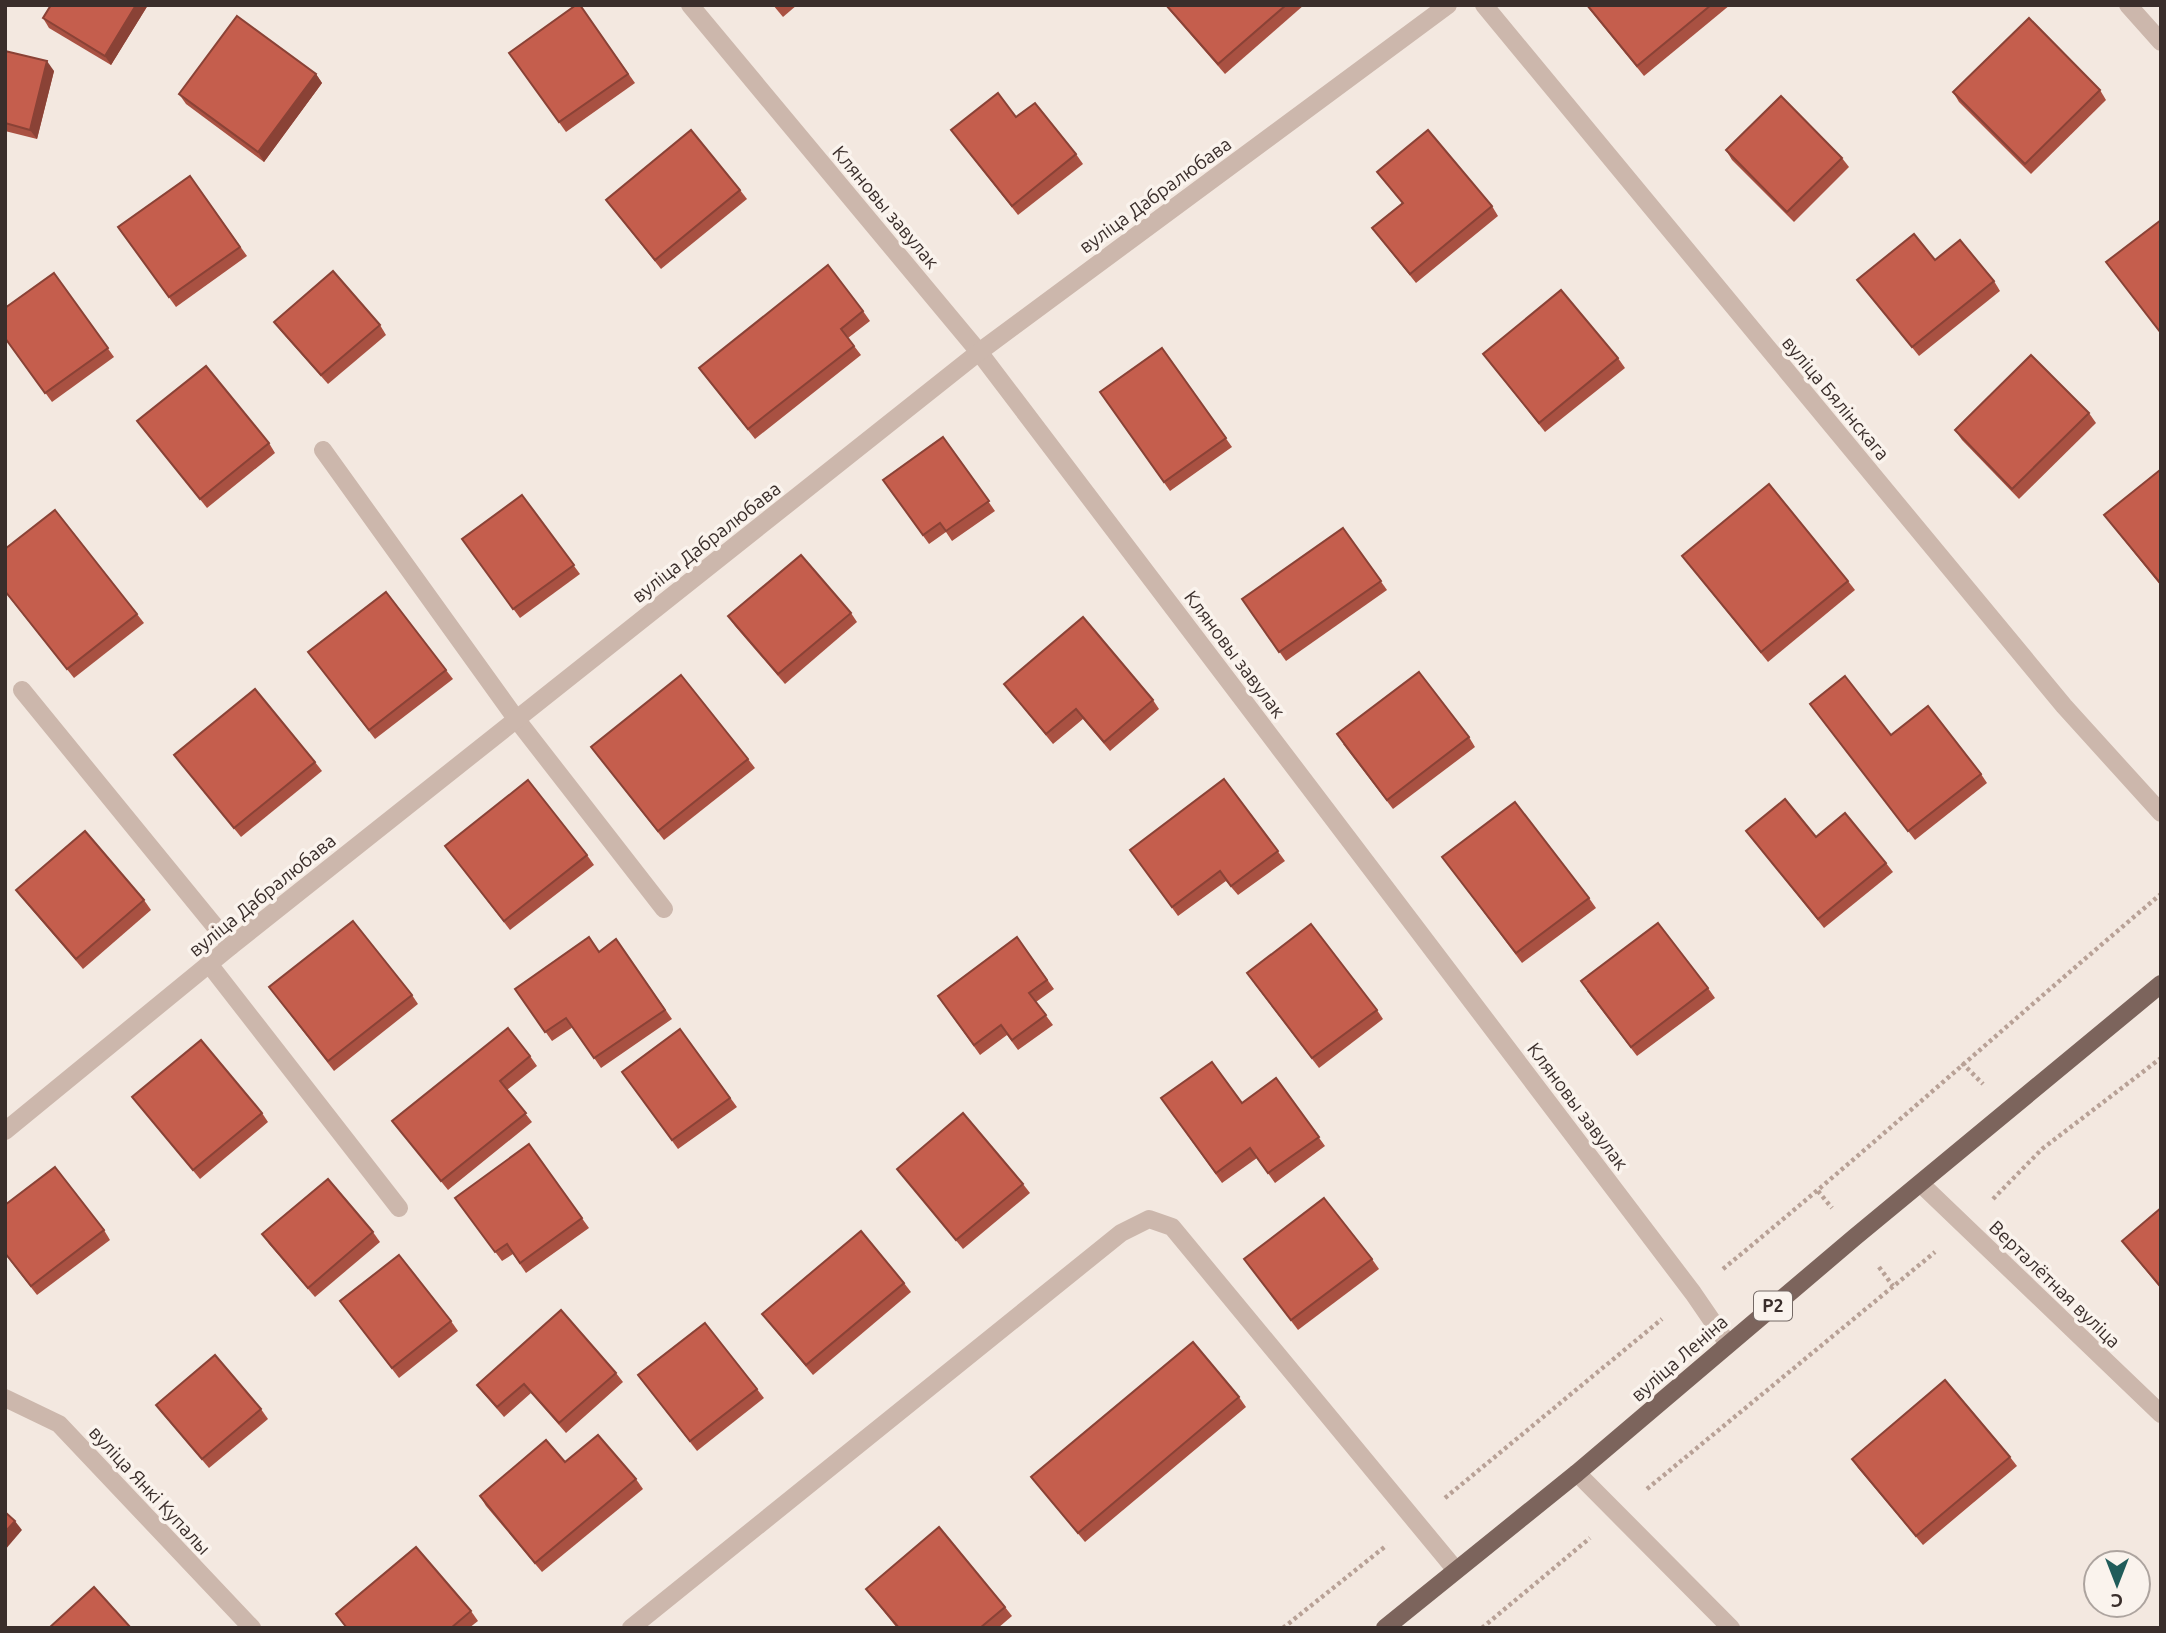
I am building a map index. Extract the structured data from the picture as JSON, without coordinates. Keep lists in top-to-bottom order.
{
  "streets": {
    "main road": ["Р2", "вуліца Леніна"],
    "street": [
      "вуліца Дабралюбава",
      "Кляновы завулак",
      "вуліца Бялінскага",
      "Верталётная вуліца",
      "вуліца Янкі Купалы"
    ]
  },
  "crossings": [
    ["вуліца Дабралюбава", "Кляновы завулак"],
    ["Кляновы завулак", "вуліца Леніна"],
    ["Верталётная вуліца", "вуліца Леніна"]
  ],
  "north": "bottom"
}
